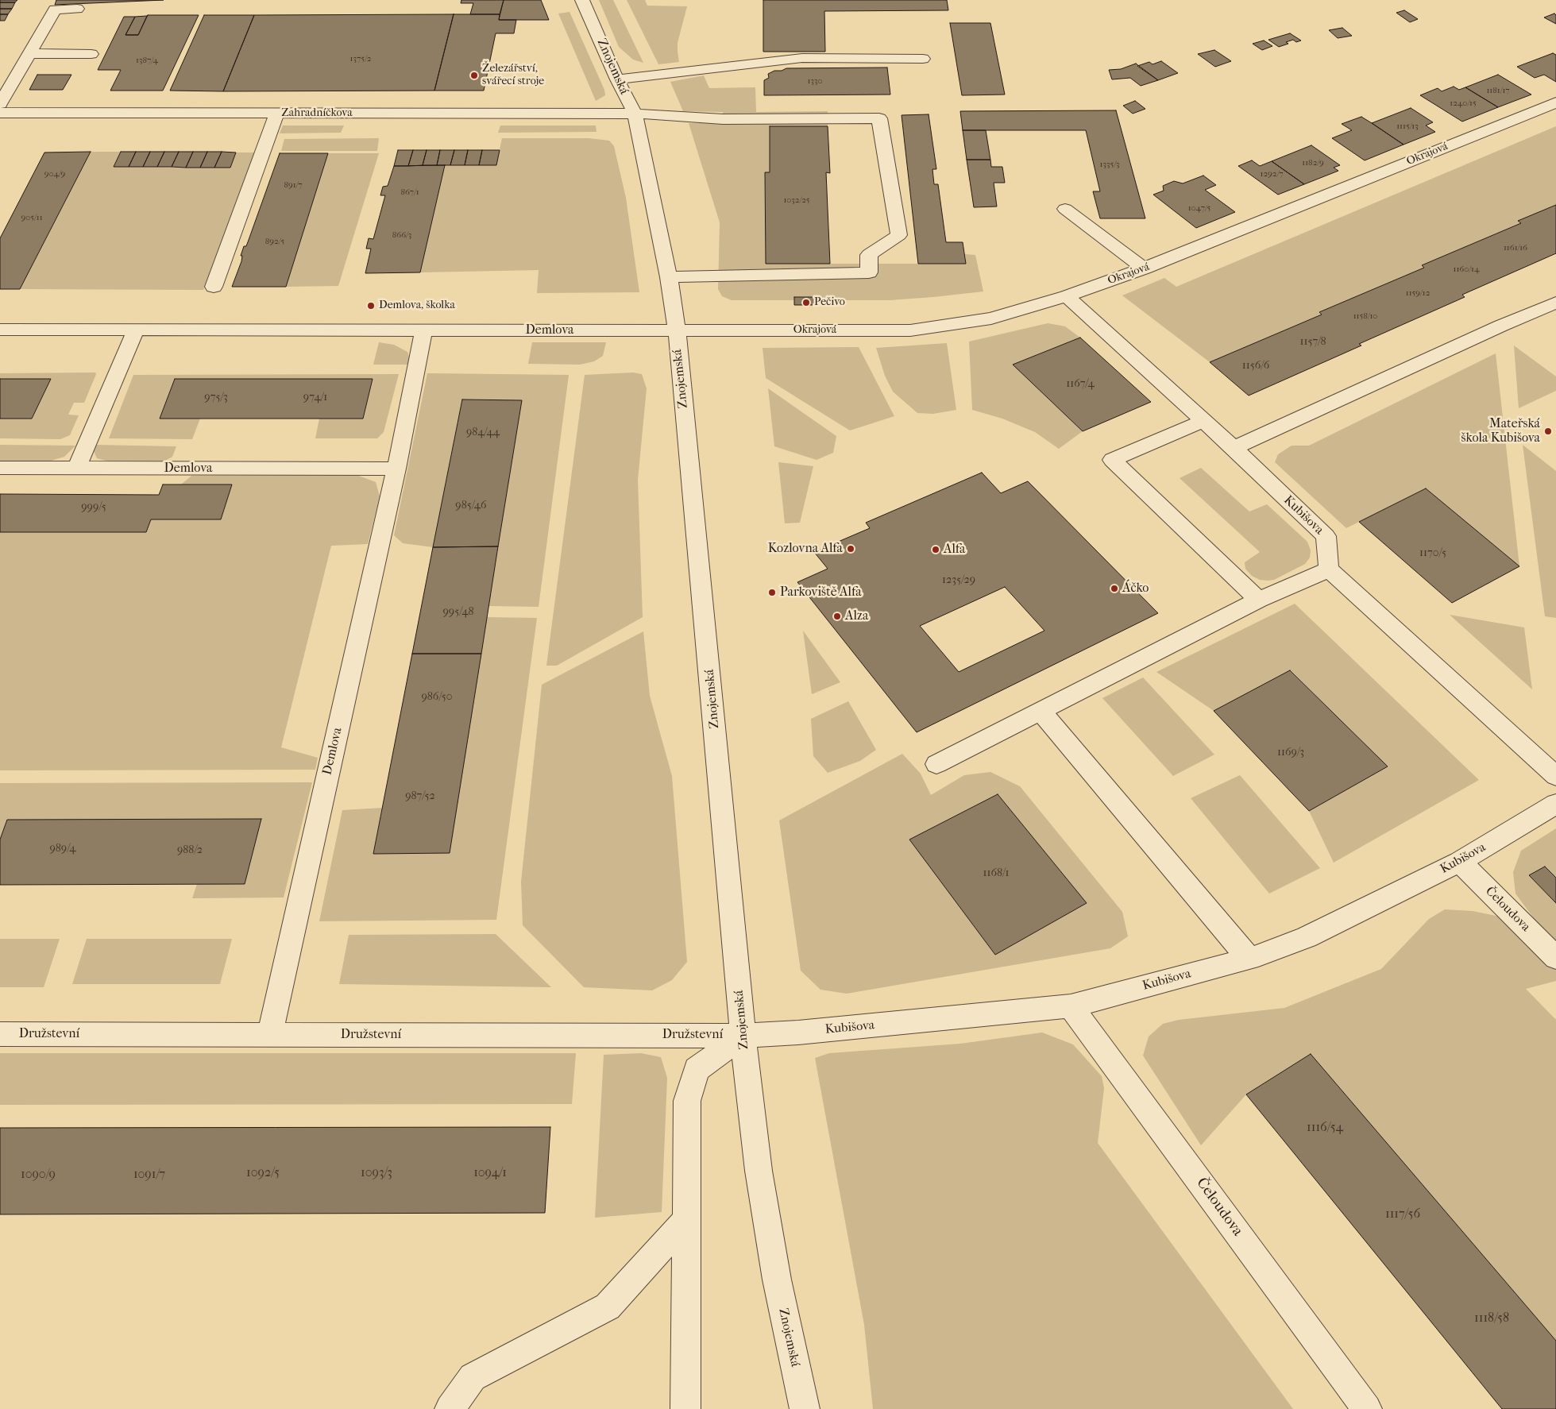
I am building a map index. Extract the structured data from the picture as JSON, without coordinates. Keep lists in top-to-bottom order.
{
  "streets": {
    "street": [
      "Znojemská",
      "Zahradníčkova",
      "Okrajová",
      "Demlova",
      "Kubišova",
      "Čeloudova",
      "Družstevní"
    ]
  },
  "crossings": [
    ["Znojemská", "Zahradníčkova"],
    ["Znojemská", "Okrajová"],
    ["Znojemská", "Demlova"],
    ["Znojemská", "Kubišova"],
    ["Znojemská", "Družstevní"],
    ["Okrajová", "Demlova"],
    ["Okrajová", "Kubišova"],
    ["Demlova", "Družstevní"],
    ["Kubišova", "Čeloudova"],
    ["Kubišova", "Družstevní"]
  ],
  "places": [
    "Železářství, svářecí stroje",
    "Pečivo",
    "Demlova, školka",
    "Mateřská škola Kubišova",
    "Kozlovna Alfa",
    "Alfa",
    "Áčko",
    "Parkoviště Alfa",
    "Alza"
  ],
  "house_numbers": [
    "1375/2",
    "1387/4",
    "1330",
    "1181/17",
    "1240/15",
    "1115/13",
    "1182/9",
    "1335/3",
    "904/9",
    "1292/7",
    "891/7",
    "867/1",
    "1032/25",
    "1047/5",
    "905/11",
    "866/3",
    "892/5",
    "1161/16",
    "1160/14",
    "1159/12",
    "1158/10",
    "1157/8",
    "1156/6",
    "1167/4",
    "975/3",
    "974/1",
    "984/44",
    "985/46",
    "999/5",
    "1170/5",
    "1235/29",
    "995/48",
    "986/50",
    "1169/3",
    "987/52",
    "989/4",
    "988/2",
    "1168/1",
    "1116/54",
    "1092/5",
    "1093/3",
    "1094/1",
    "1090/9",
    "1091/7",
    "1117/56",
    "1118/58"
  ]
}
